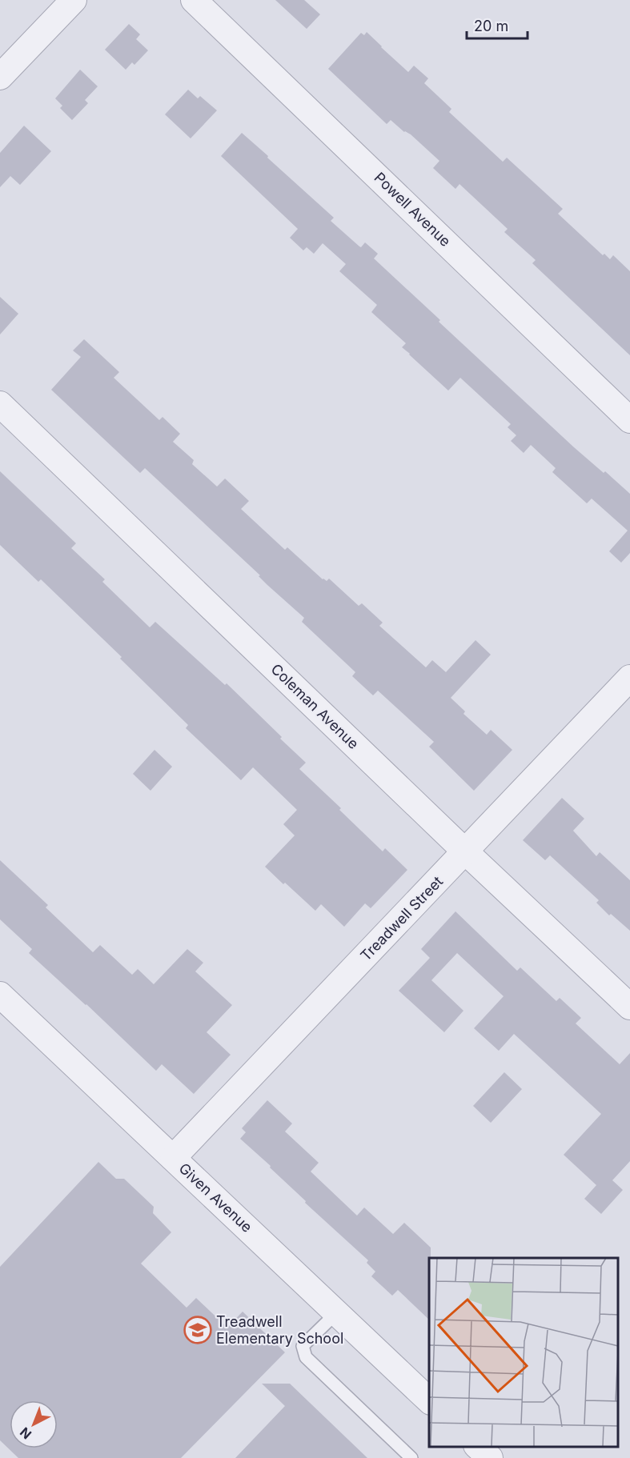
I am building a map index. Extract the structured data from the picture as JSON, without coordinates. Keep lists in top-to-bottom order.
{
  "streets": {
    "street": [
      "Powell Avenue",
      "Coleman Avenue",
      "Treadwell Street",
      "Given Avenue"
    ]
  },
  "crossings": [
    ["Coleman Avenue", "Treadwell Street"],
    ["Treadwell Street", "Given Avenue"]
  ],
  "places": {
    "school or university": ["Treadwell Elementary School"]
  },
  "scale_bar": "20 m",
  "north": "bottom left"
}
